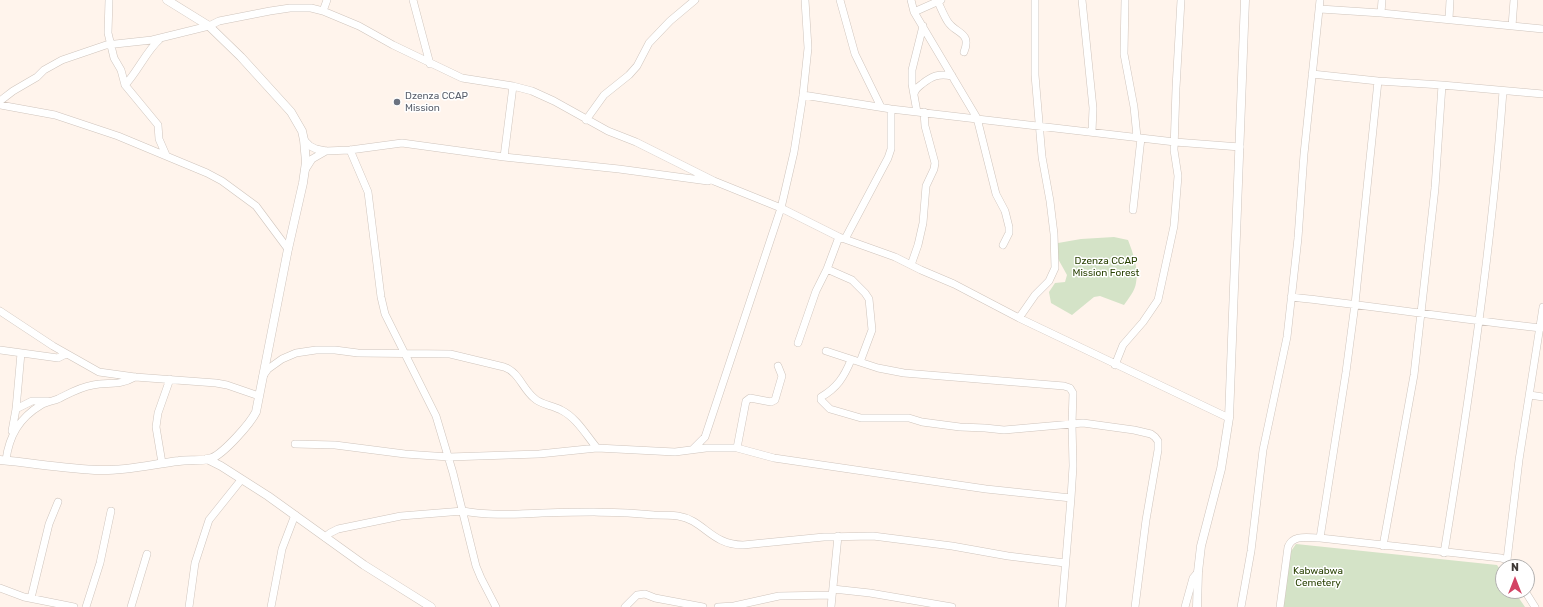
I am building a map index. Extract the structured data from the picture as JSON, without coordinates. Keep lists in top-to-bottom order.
{
  "parks": ["Dzenza CCAP Mission Forest", "Kabwabwa Cemetery"],
  "places": ["Dzenza CCAP Mission"],
  "north": "top"
}
